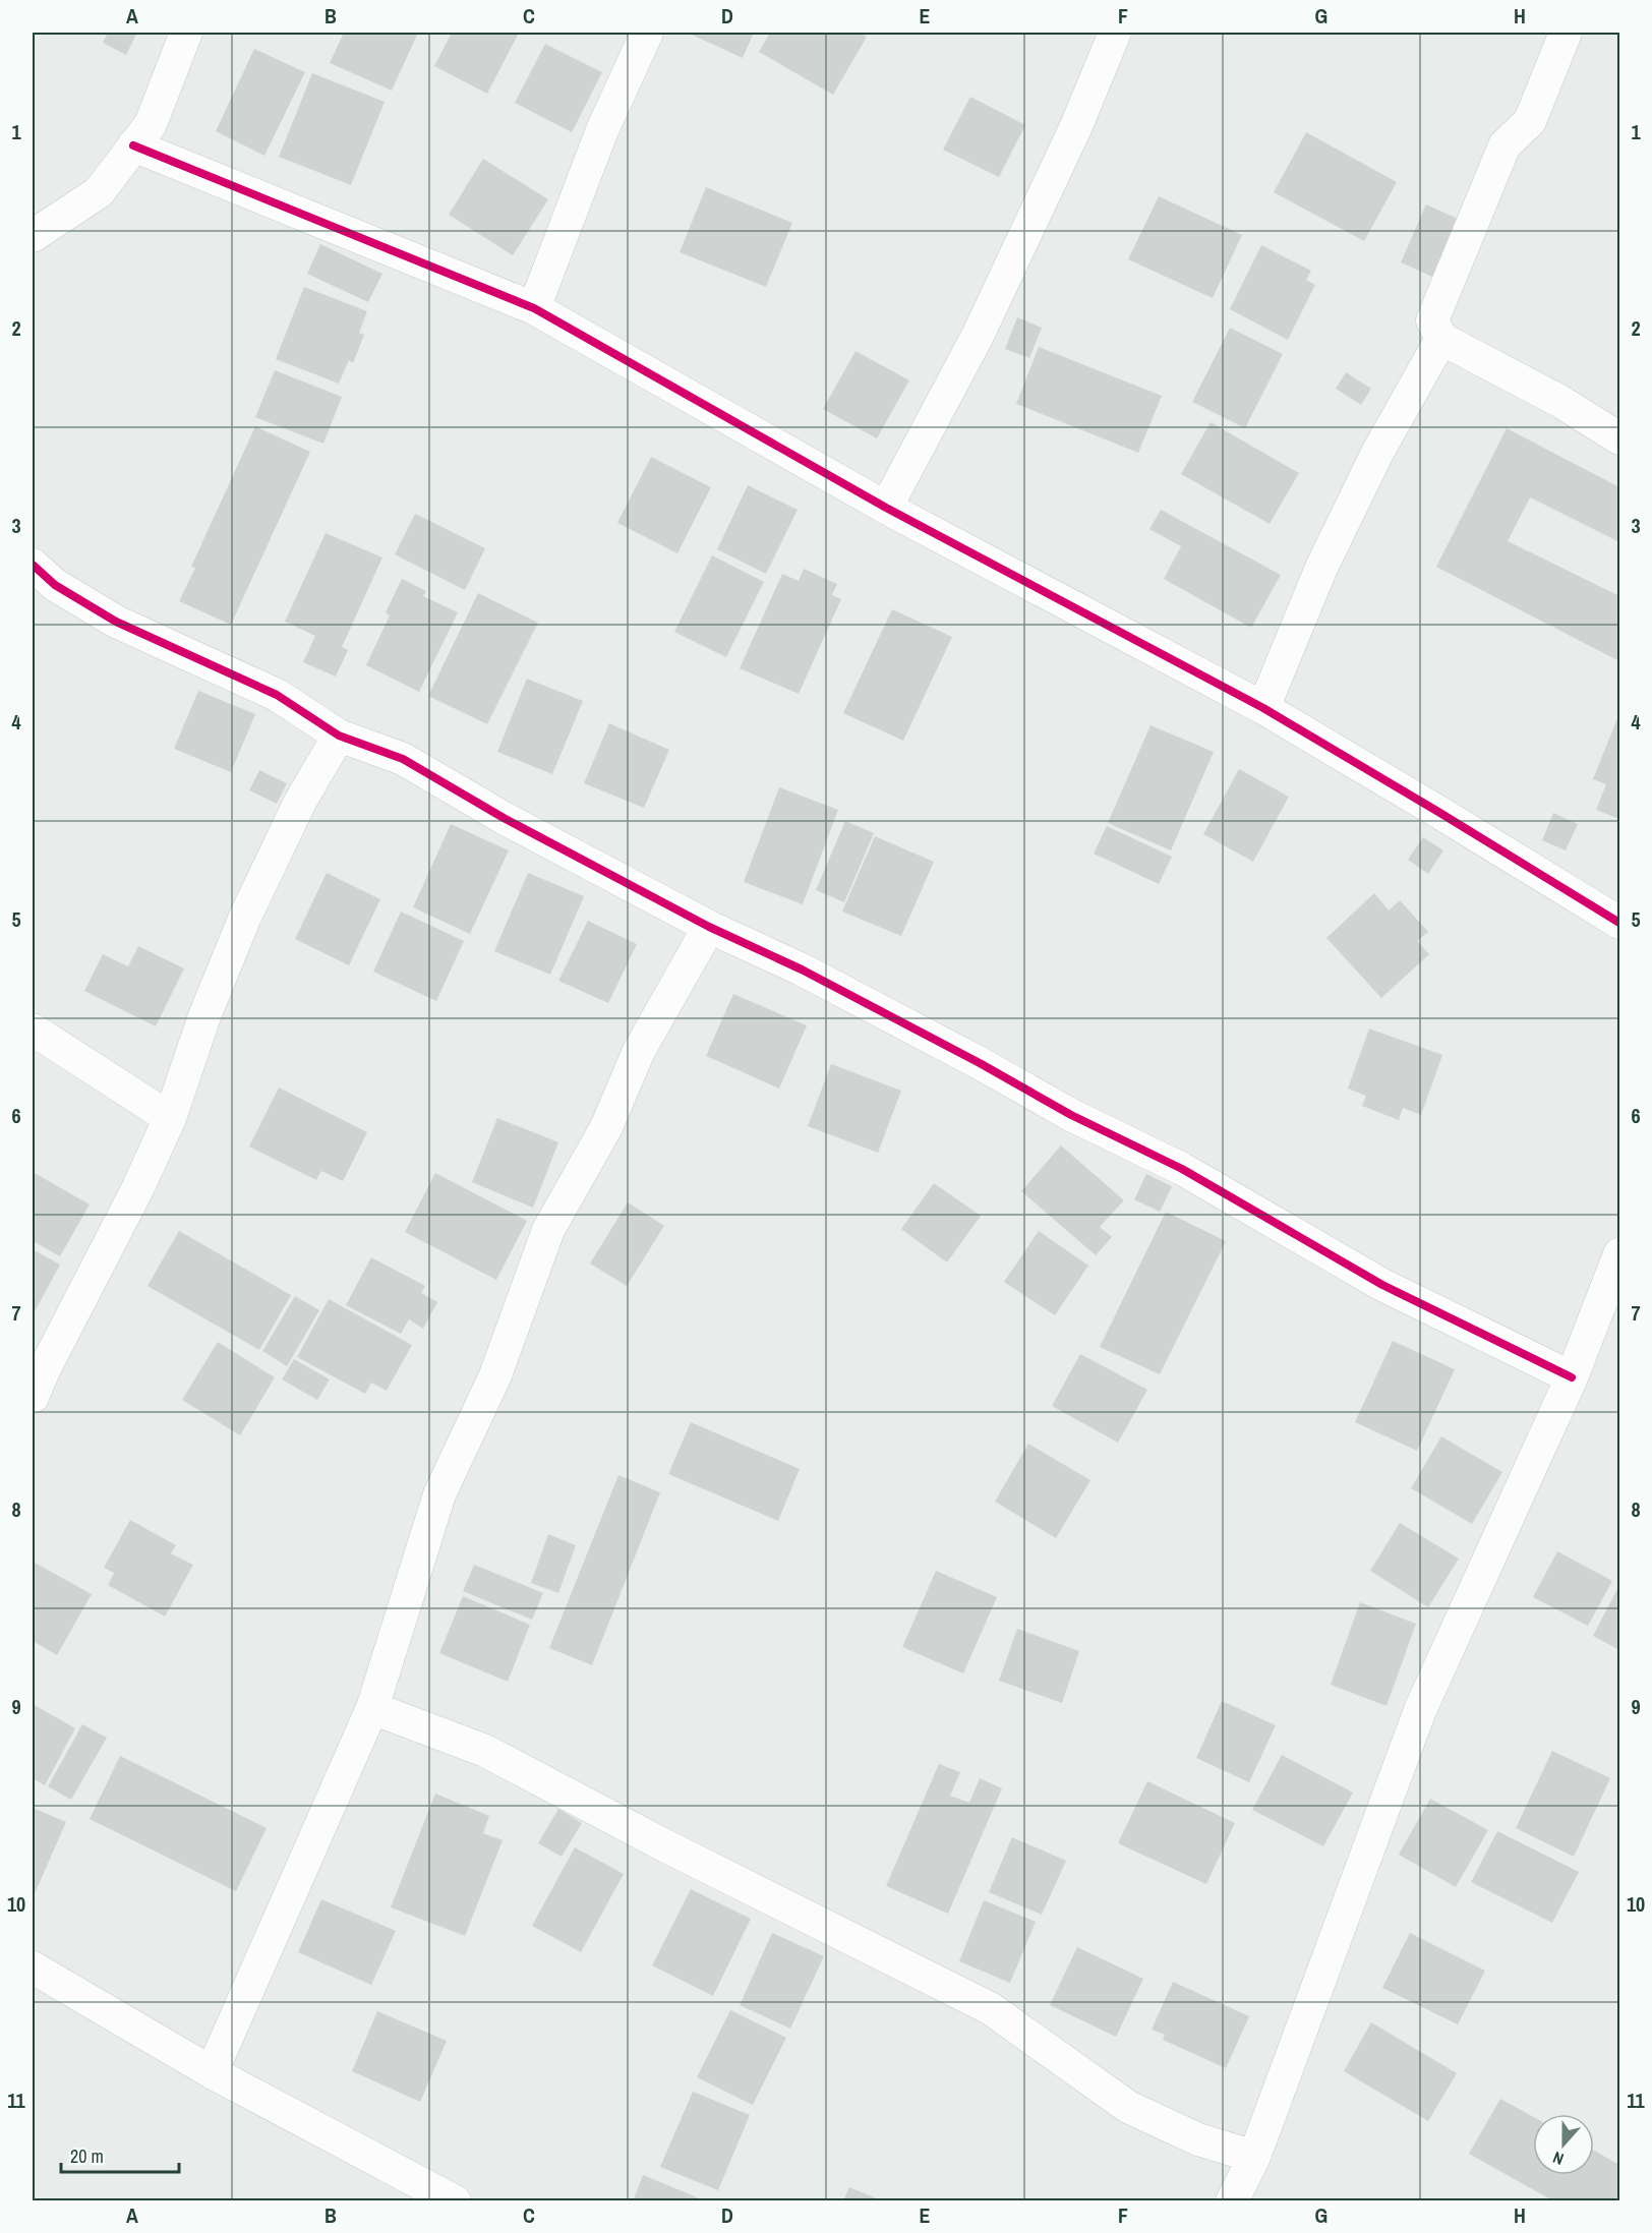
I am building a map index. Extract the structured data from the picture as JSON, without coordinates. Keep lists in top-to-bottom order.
{
  "scale_bar": "20 m",
  "north": "bottom",
  "grid": {
    "columns": [
      "A",
      "B",
      "C",
      "D",
      "E",
      "F",
      "G",
      "H"
    ],
    "rows": [
      "1",
      "2",
      "3",
      "4",
      "5",
      "6",
      "7",
      "8",
      "9",
      "10",
      "11"
    ]
  }
}
